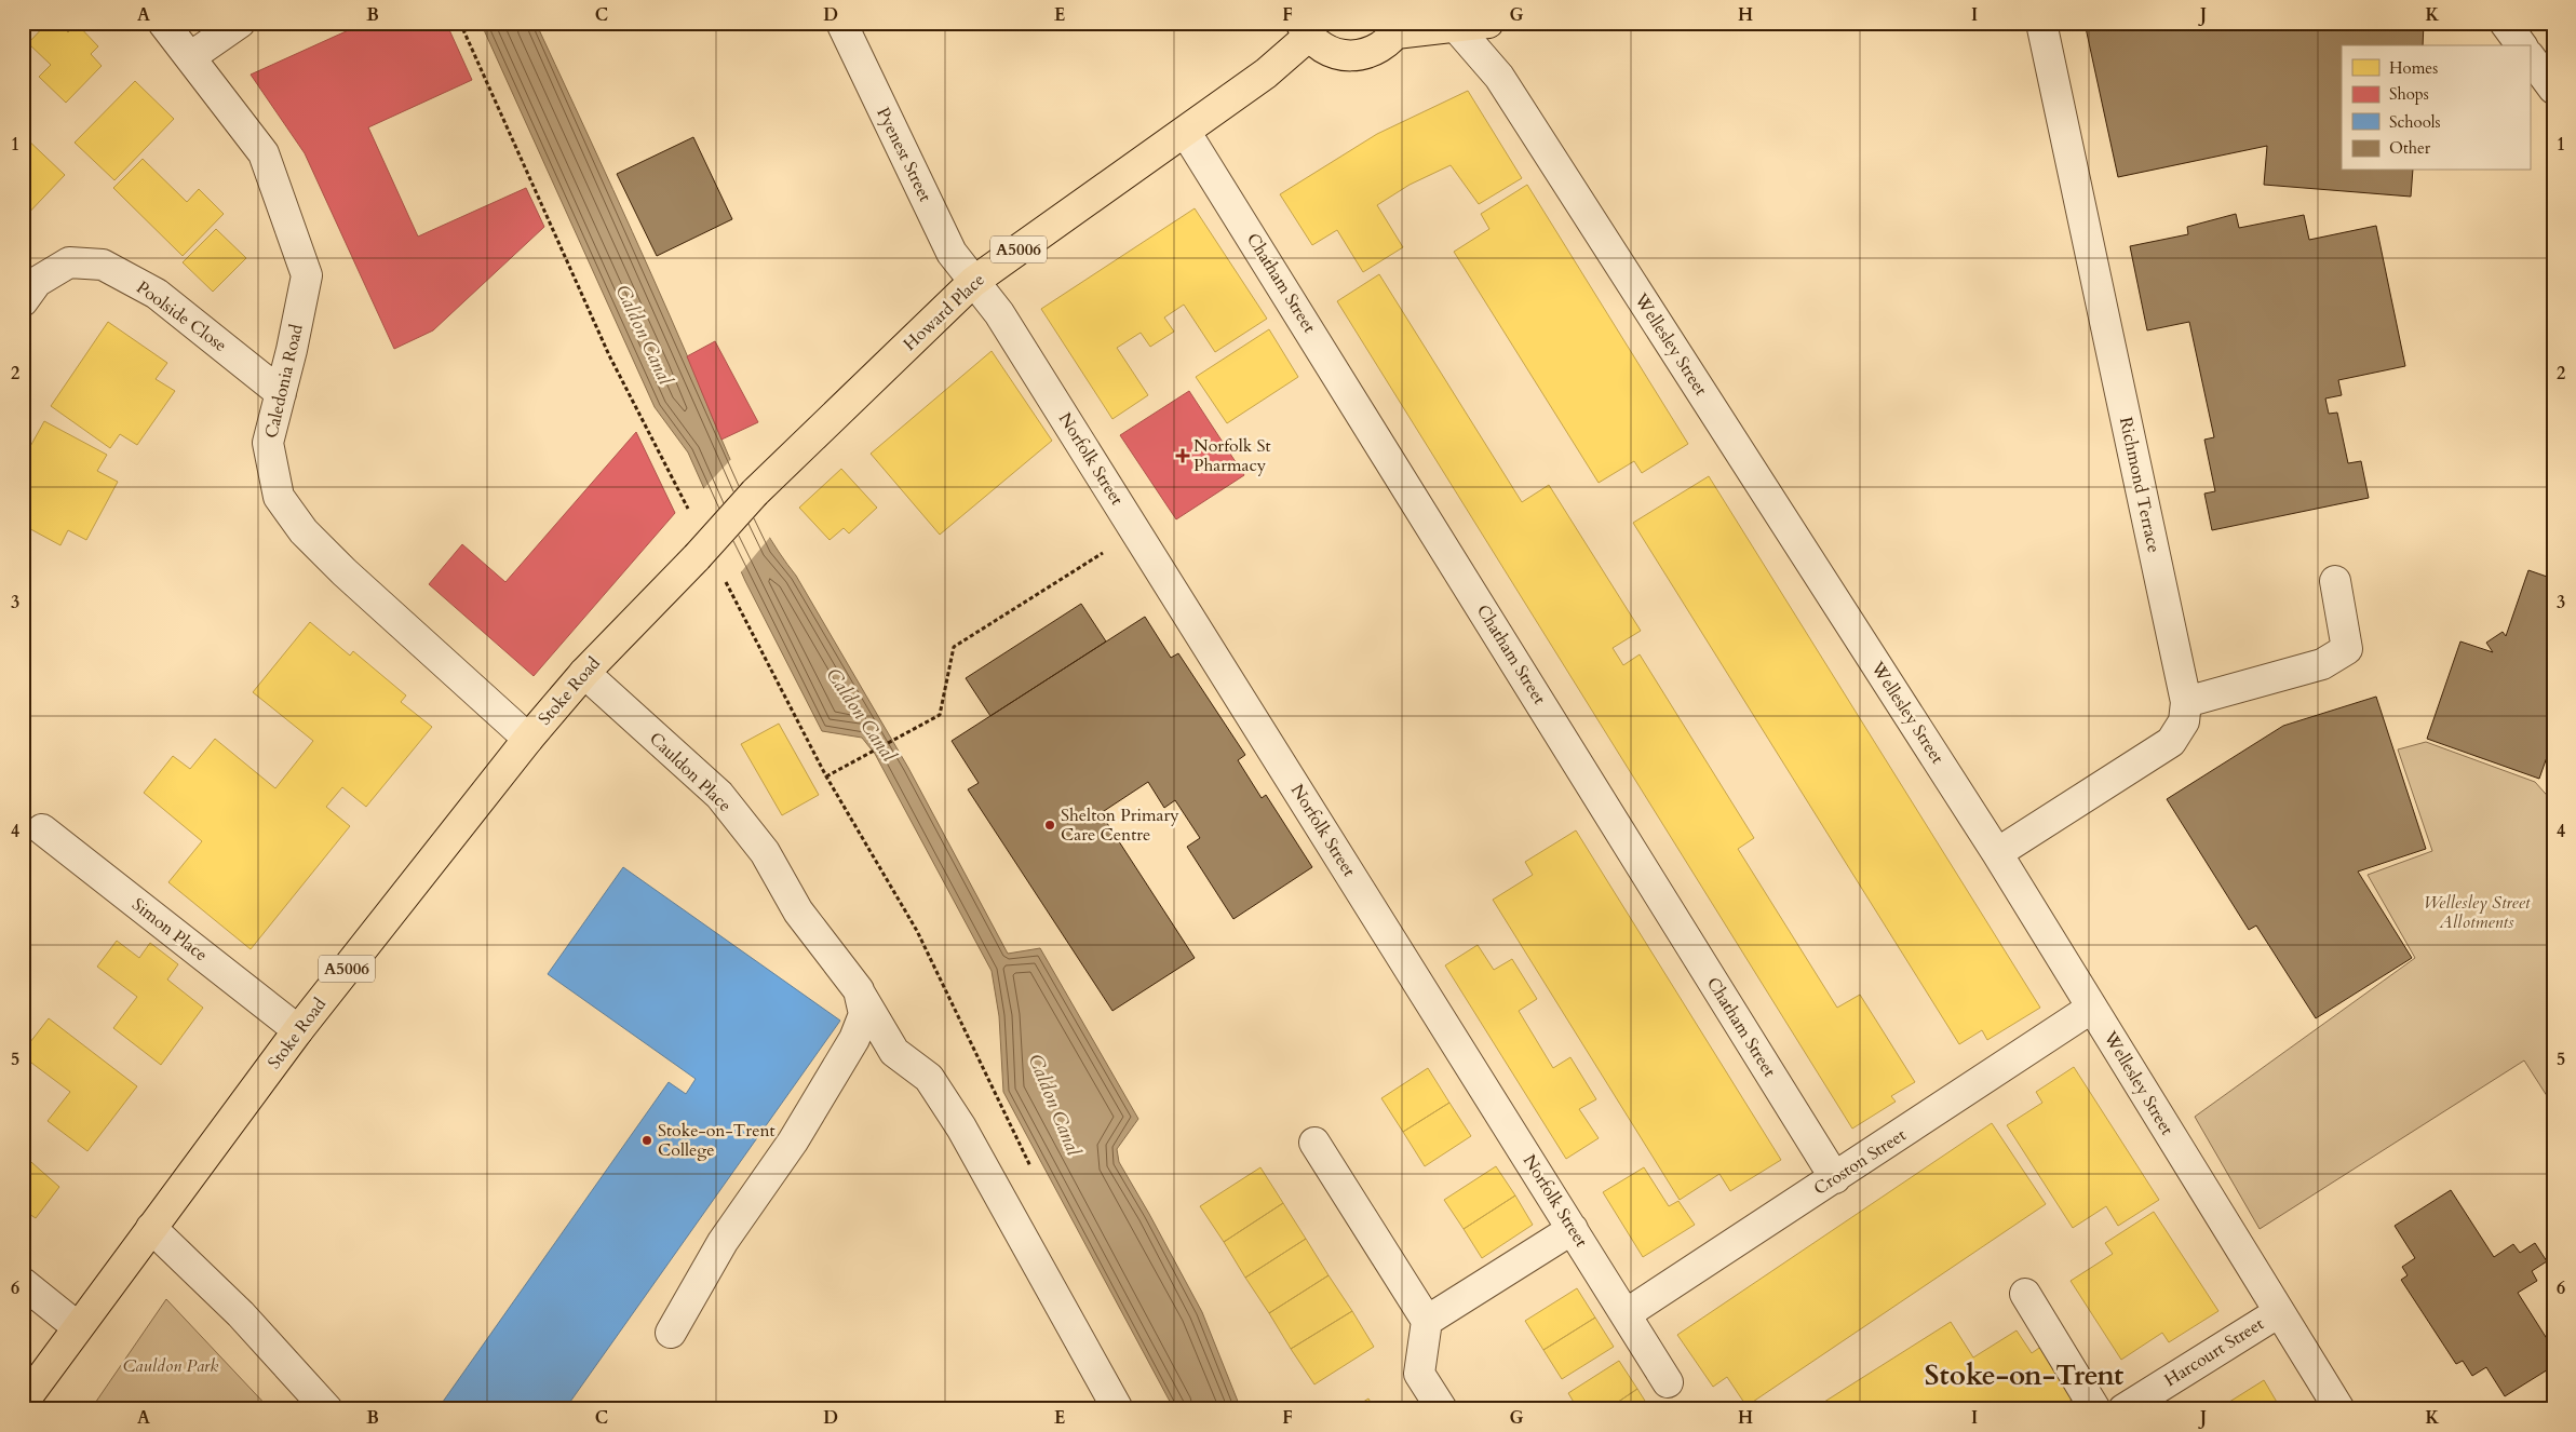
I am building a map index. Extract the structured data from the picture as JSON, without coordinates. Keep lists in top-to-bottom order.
{
  "streets": {
    "main road": ["A5006", "Howard Place", "Stoke Road"],
    "street": [
      "Pyenest Street",
      "Chatham Street",
      "Poolside Close",
      "Wellesley Street",
      "Caledonia Road",
      "Norfolk Street",
      "Richmond Terrace",
      "Cauldon Place",
      "Simon Place",
      "Croston Street",
      "Harcourt Street"
    ]
  },
  "crossings": [
    ["Pyenest Street", "Howard Place"],
    ["Pyenest Street", "Norfolk Street"],
    ["Chatham Street", "Howard Place"],
    ["Chatham Street", "Croston Street"],
    ["Howard Place", "Norfolk Street"],
    ["Howard Place", "Stoke Road"],
    ["Poolside Close", "Caledonia Road"],
    ["Wellesley Street", "Richmond Terrace"],
    ["Wellesley Street", "Croston Street"],
    ["Wellesley Street", "Harcourt Street"],
    ["Caledonia Road", "Stoke Road"],
    ["Norfolk Street", "Croston Street"],
    ["Stoke Road", "Cauldon Place"],
    ["Stoke Road", "Simon Place"]
  ],
  "districts": ["Stoke-on-Trent"],
  "water": ["Caldon Canal"],
  "parks": ["Wellesley Street Allotments", "Cauldon Park"],
  "places": {
    "health": ["Norfolk St Pharmacy"],
    "other": ["Shelton Primary Care Centre", "Stoke-on-Trent College"]
  },
  "legend": [
    "Homes",
    "Shops",
    "Schools",
    "Other"
  ],
  "grid": {
    "columns": [
      "A",
      "B",
      "C",
      "D",
      "E",
      "F",
      "G",
      "H",
      "I",
      "J",
      "K"
    ],
    "rows": [
      "1",
      "2",
      "3",
      "4",
      "5",
      "6"
    ]
  }
}
